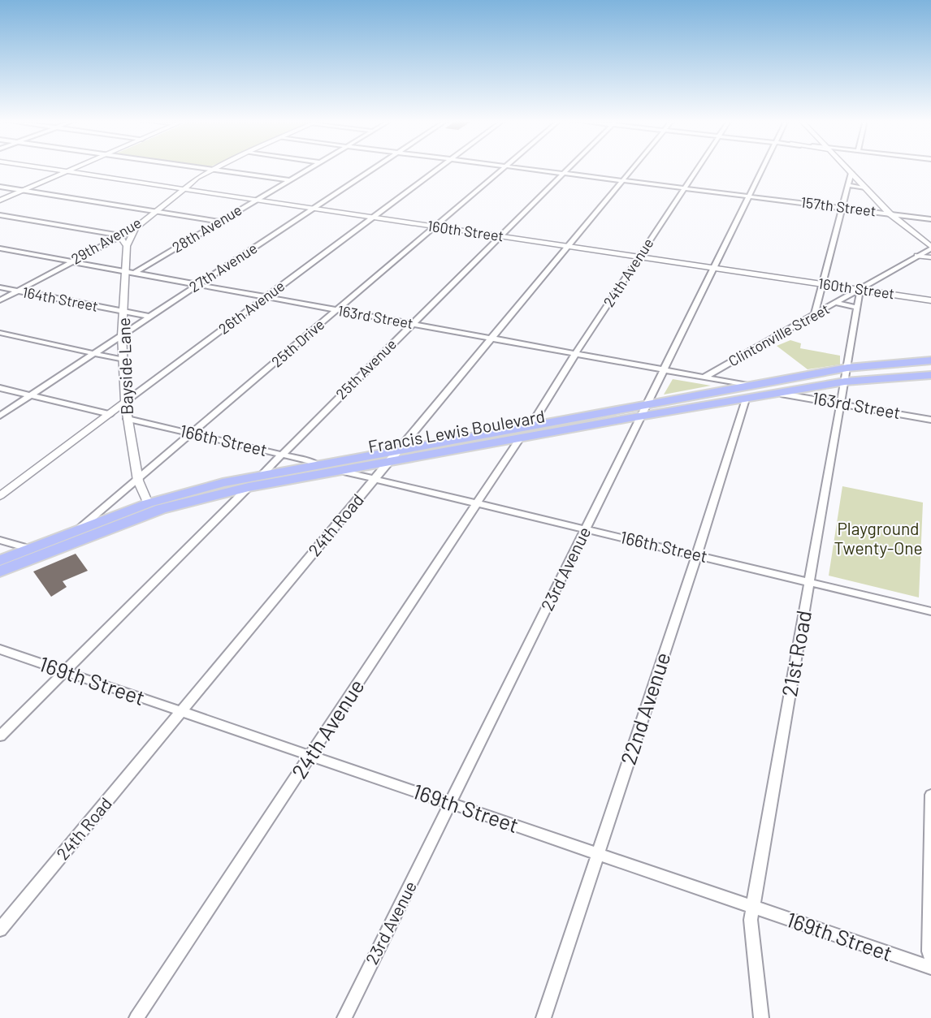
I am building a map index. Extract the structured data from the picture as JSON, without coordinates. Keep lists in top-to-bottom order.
{
  "streets": {
    "main road": ["Francis Lewis Boulevard"],
    "street": [
      "157th Street",
      "28th Avenue",
      "160th Street",
      "29th Avenue",
      "27th Avenue",
      "24th Avenue",
      "164th Street",
      "26th Avenue",
      "163rd Street",
      "Clintonville Street",
      "25th Drive",
      "Bayside Lane",
      "25th Avenue",
      "166th Street",
      "24th Road",
      "23rd Avenue",
      "21st Road",
      "169th Street",
      "22nd Avenue"
    ]
  },
  "crossings": [
    ["157th Street", "24th Avenue"],
    ["157th Street", "25th Avenue"],
    ["157th Street", "24th Road"],
    ["157th Street", "23rd Avenue"],
    ["28th Avenue", "160th Street"],
    ["28th Avenue", "163rd Street"],
    ["160th Street", "29th Avenue"],
    ["160th Street", "27th Avenue"],
    ["160th Street", "24th Avenue"],
    ["160th Street", "26th Avenue"],
    ["160th Street", "Clintonville Street"],
    ["160th Street", "25th Drive"],
    ["160th Street", "25th Avenue"],
    ["160th Street", "24th Road"],
    ["160th Street", "23rd Avenue"],
    ["160th Street", "21st Road"],
    ["29th Avenue", "164th Street"],
    ["29th Avenue", "163rd Street"],
    ["29th Avenue", "Bayside Lane"],
    ["27th Avenue", "164th Street"],
    ["27th Avenue", "163rd Street"],
    ["27th Avenue", "Bayside Lane"],
    ["24th Avenue", "163rd Street"],
    ["24th Avenue", "Francis Lewis Boulevard"],
    ["24th Avenue", "166th Street"],
    ["24th Avenue", "169th Street"],
    ["164th Street", "Bayside Lane"],
    ["26th Avenue", "163rd Street"],
    ["26th Avenue", "Bayside Lane"],
    ["163rd Street", "Clintonville Street"],
    ["163rd Street", "25th Drive"],
    ["163rd Street", "Bayside Lane"],
    ["163rd Street", "25th Avenue"],
    ["163rd Street", "Francis Lewis Boulevard"],
    ["163rd Street", "24th Road"],
    ["163rd Street", "23rd Avenue"],
    ["163rd Street", "21st Road"],
    ["Clintonville Street", "21st Road"],
    ["25th Drive", "Bayside Lane"],
    ["25th Drive", "Francis Lewis Boulevard"],
    ["25th Drive", "166th Street"],
    ["Bayside Lane", "Francis Lewis Boulevard"],
    ["Bayside Lane", "166th Street"],
    ["25th Avenue", "Francis Lewis Boulevard"],
    ["25th Avenue", "166th Street"],
    ["Francis Lewis Boulevard", "166th Street"],
    ["Francis Lewis Boulevard", "24th Road"],
    ["Francis Lewis Boulevard", "23rd Avenue"],
    ["Francis Lewis Boulevard", "21st Road"],
    ["Francis Lewis Boulevard", "22nd Avenue"],
    ["166th Street", "24th Road"],
    ["166th Street", "23rd Avenue"],
    ["166th Street", "21st Road"],
    ["166th Street", "22nd Avenue"],
    ["24th Road", "169th Street"],
    ["23rd Avenue", "169th Street"],
    ["21st Road", "169th Street"],
    ["169th Street", "22nd Avenue"]
  ],
  "parks": ["Playground Twenty-One"]
}
